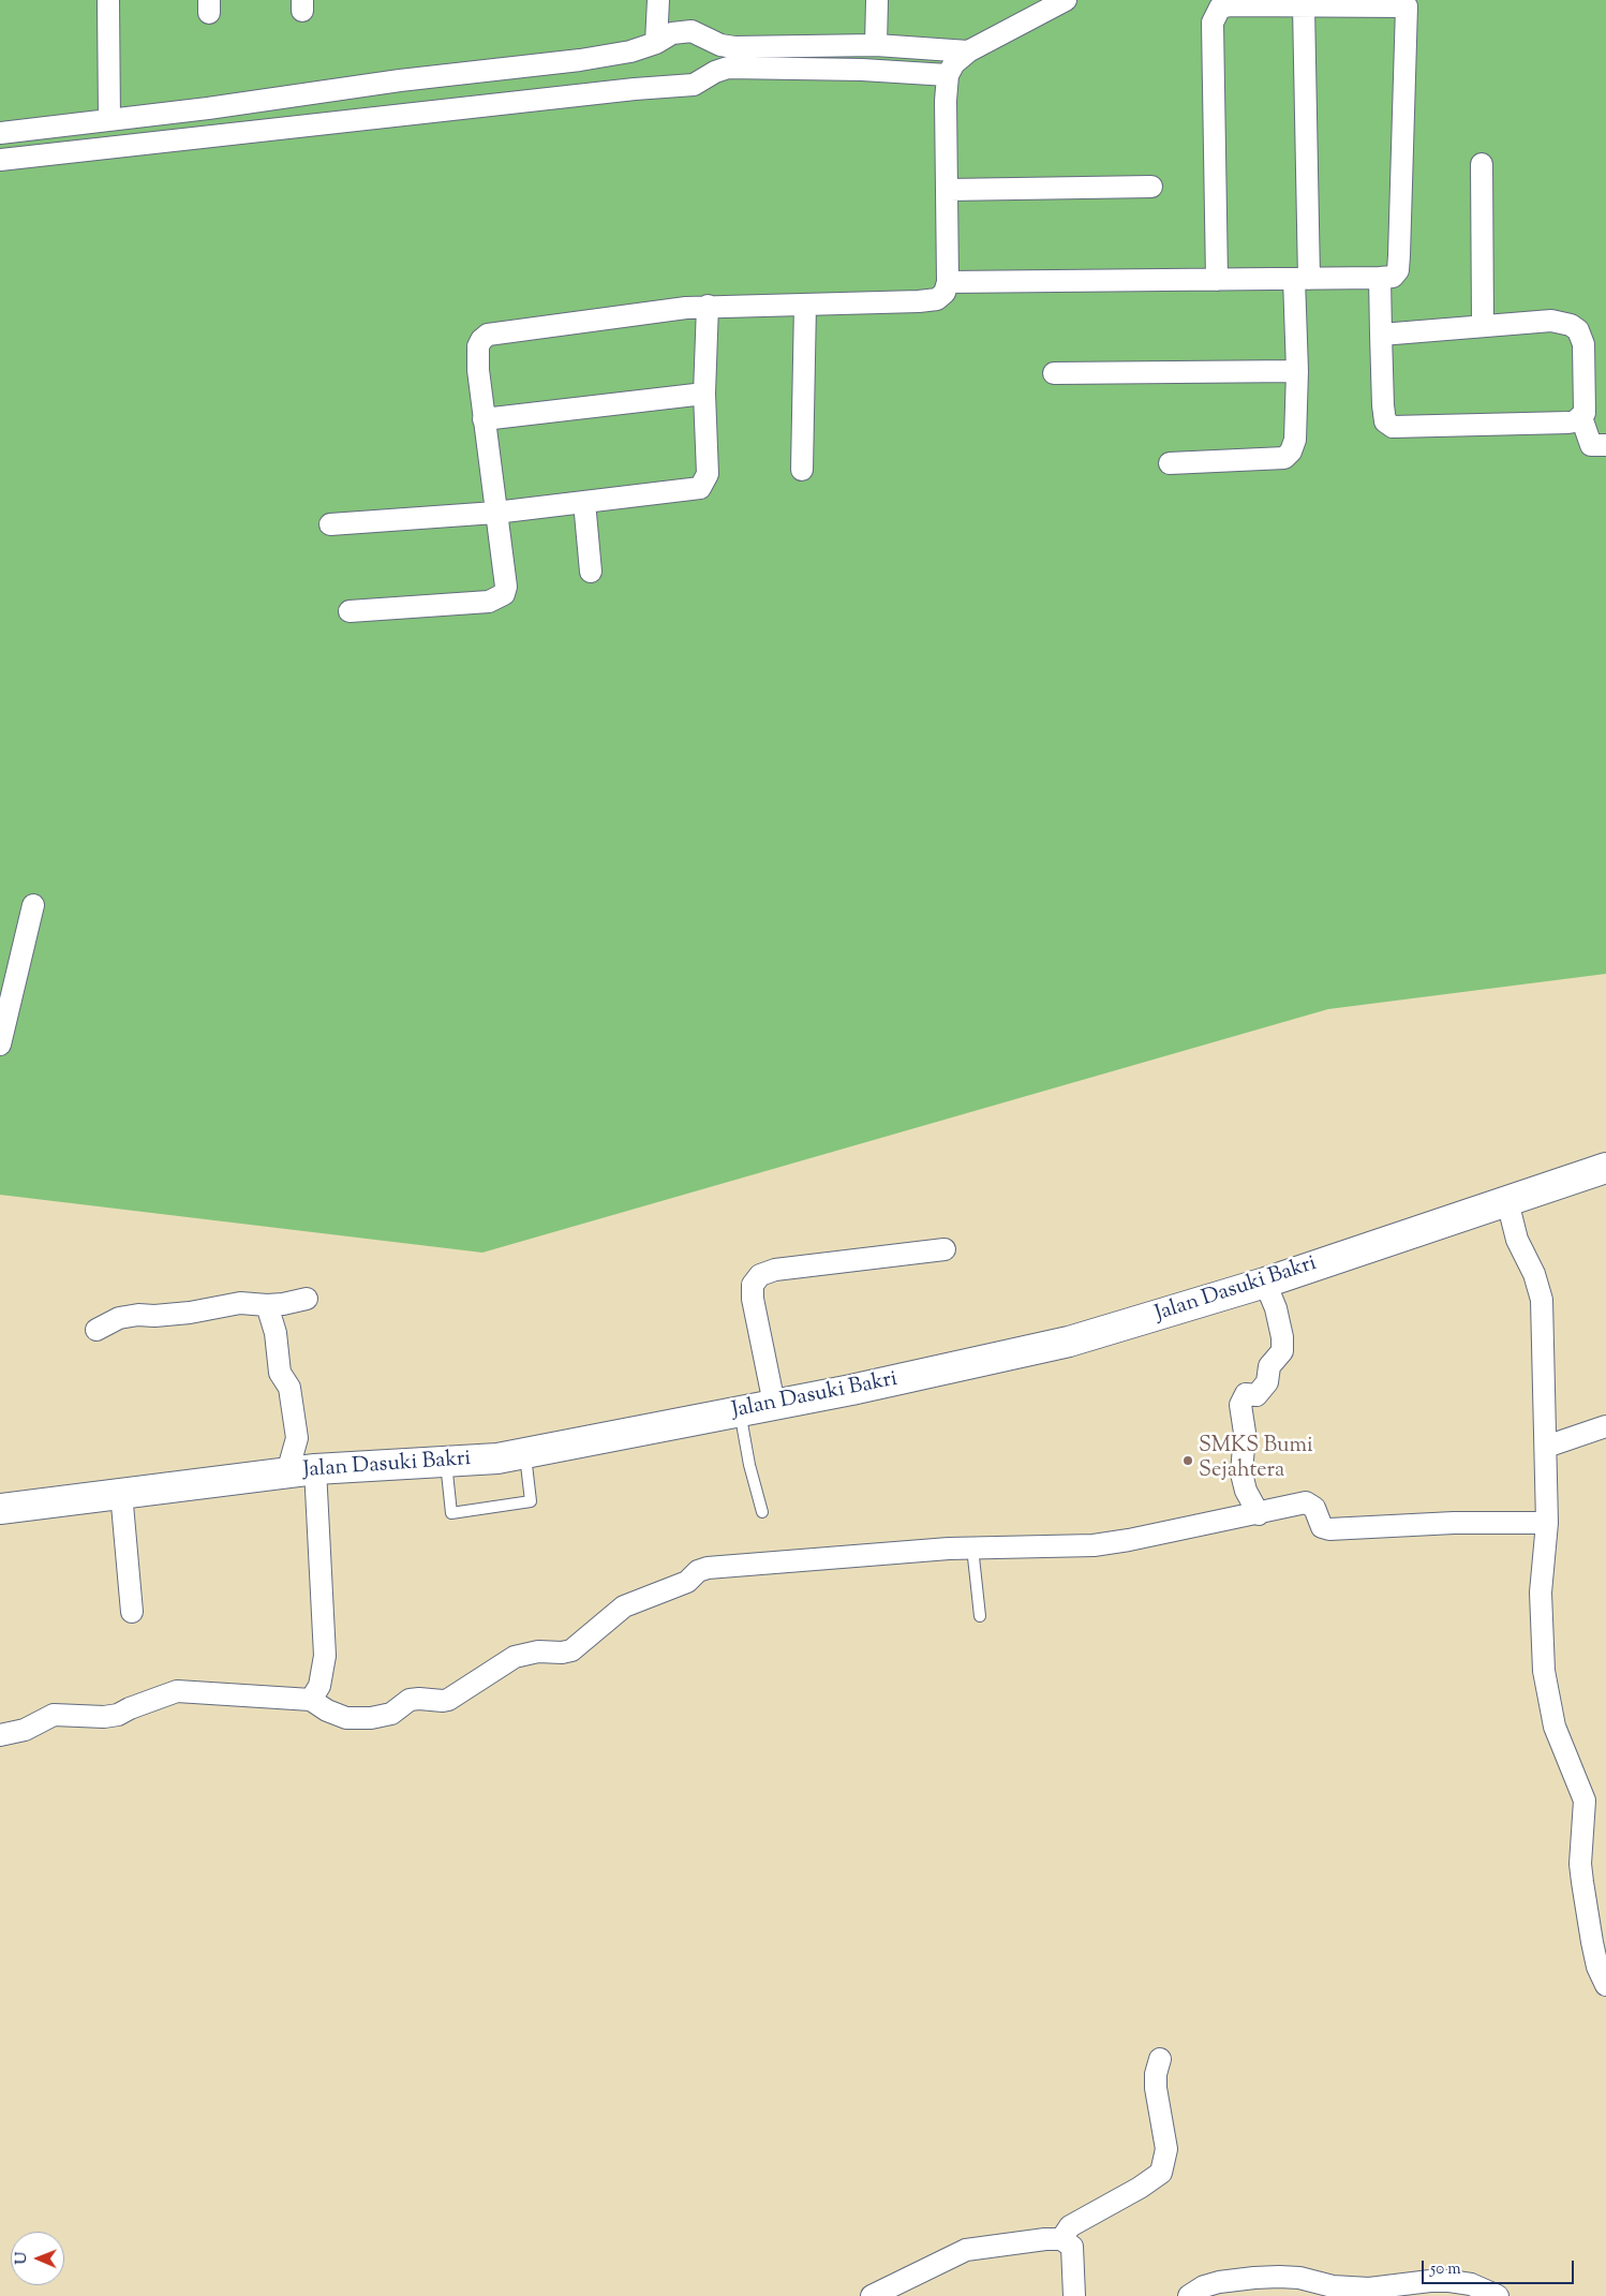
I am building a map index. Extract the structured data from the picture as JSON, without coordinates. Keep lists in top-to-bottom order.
{
  "streets": {
    "main road": ["Jalan Dasuki Bakri"]
  },
  "places": ["SMKS Bumi Sejahtera"],
  "scale_bar": "50 m",
  "north": "left"
}
